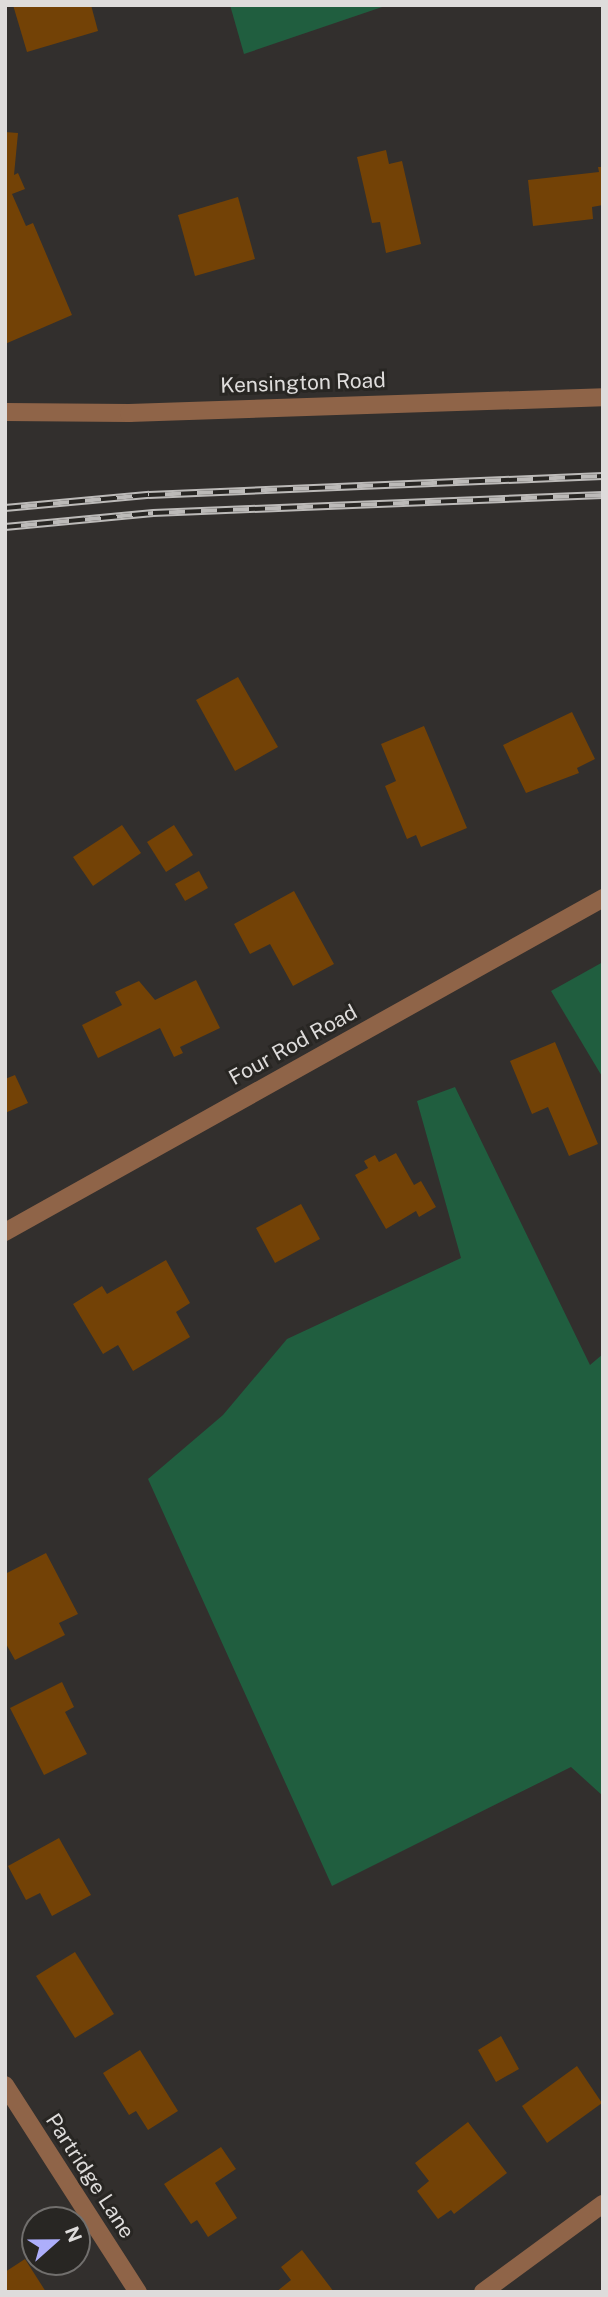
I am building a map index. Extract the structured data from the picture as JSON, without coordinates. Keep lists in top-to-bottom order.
{
  "streets": {
    "street": ["Kensington Road", "Four Rod Road", "Partridge Lane"]
  },
  "north": "right"
}
